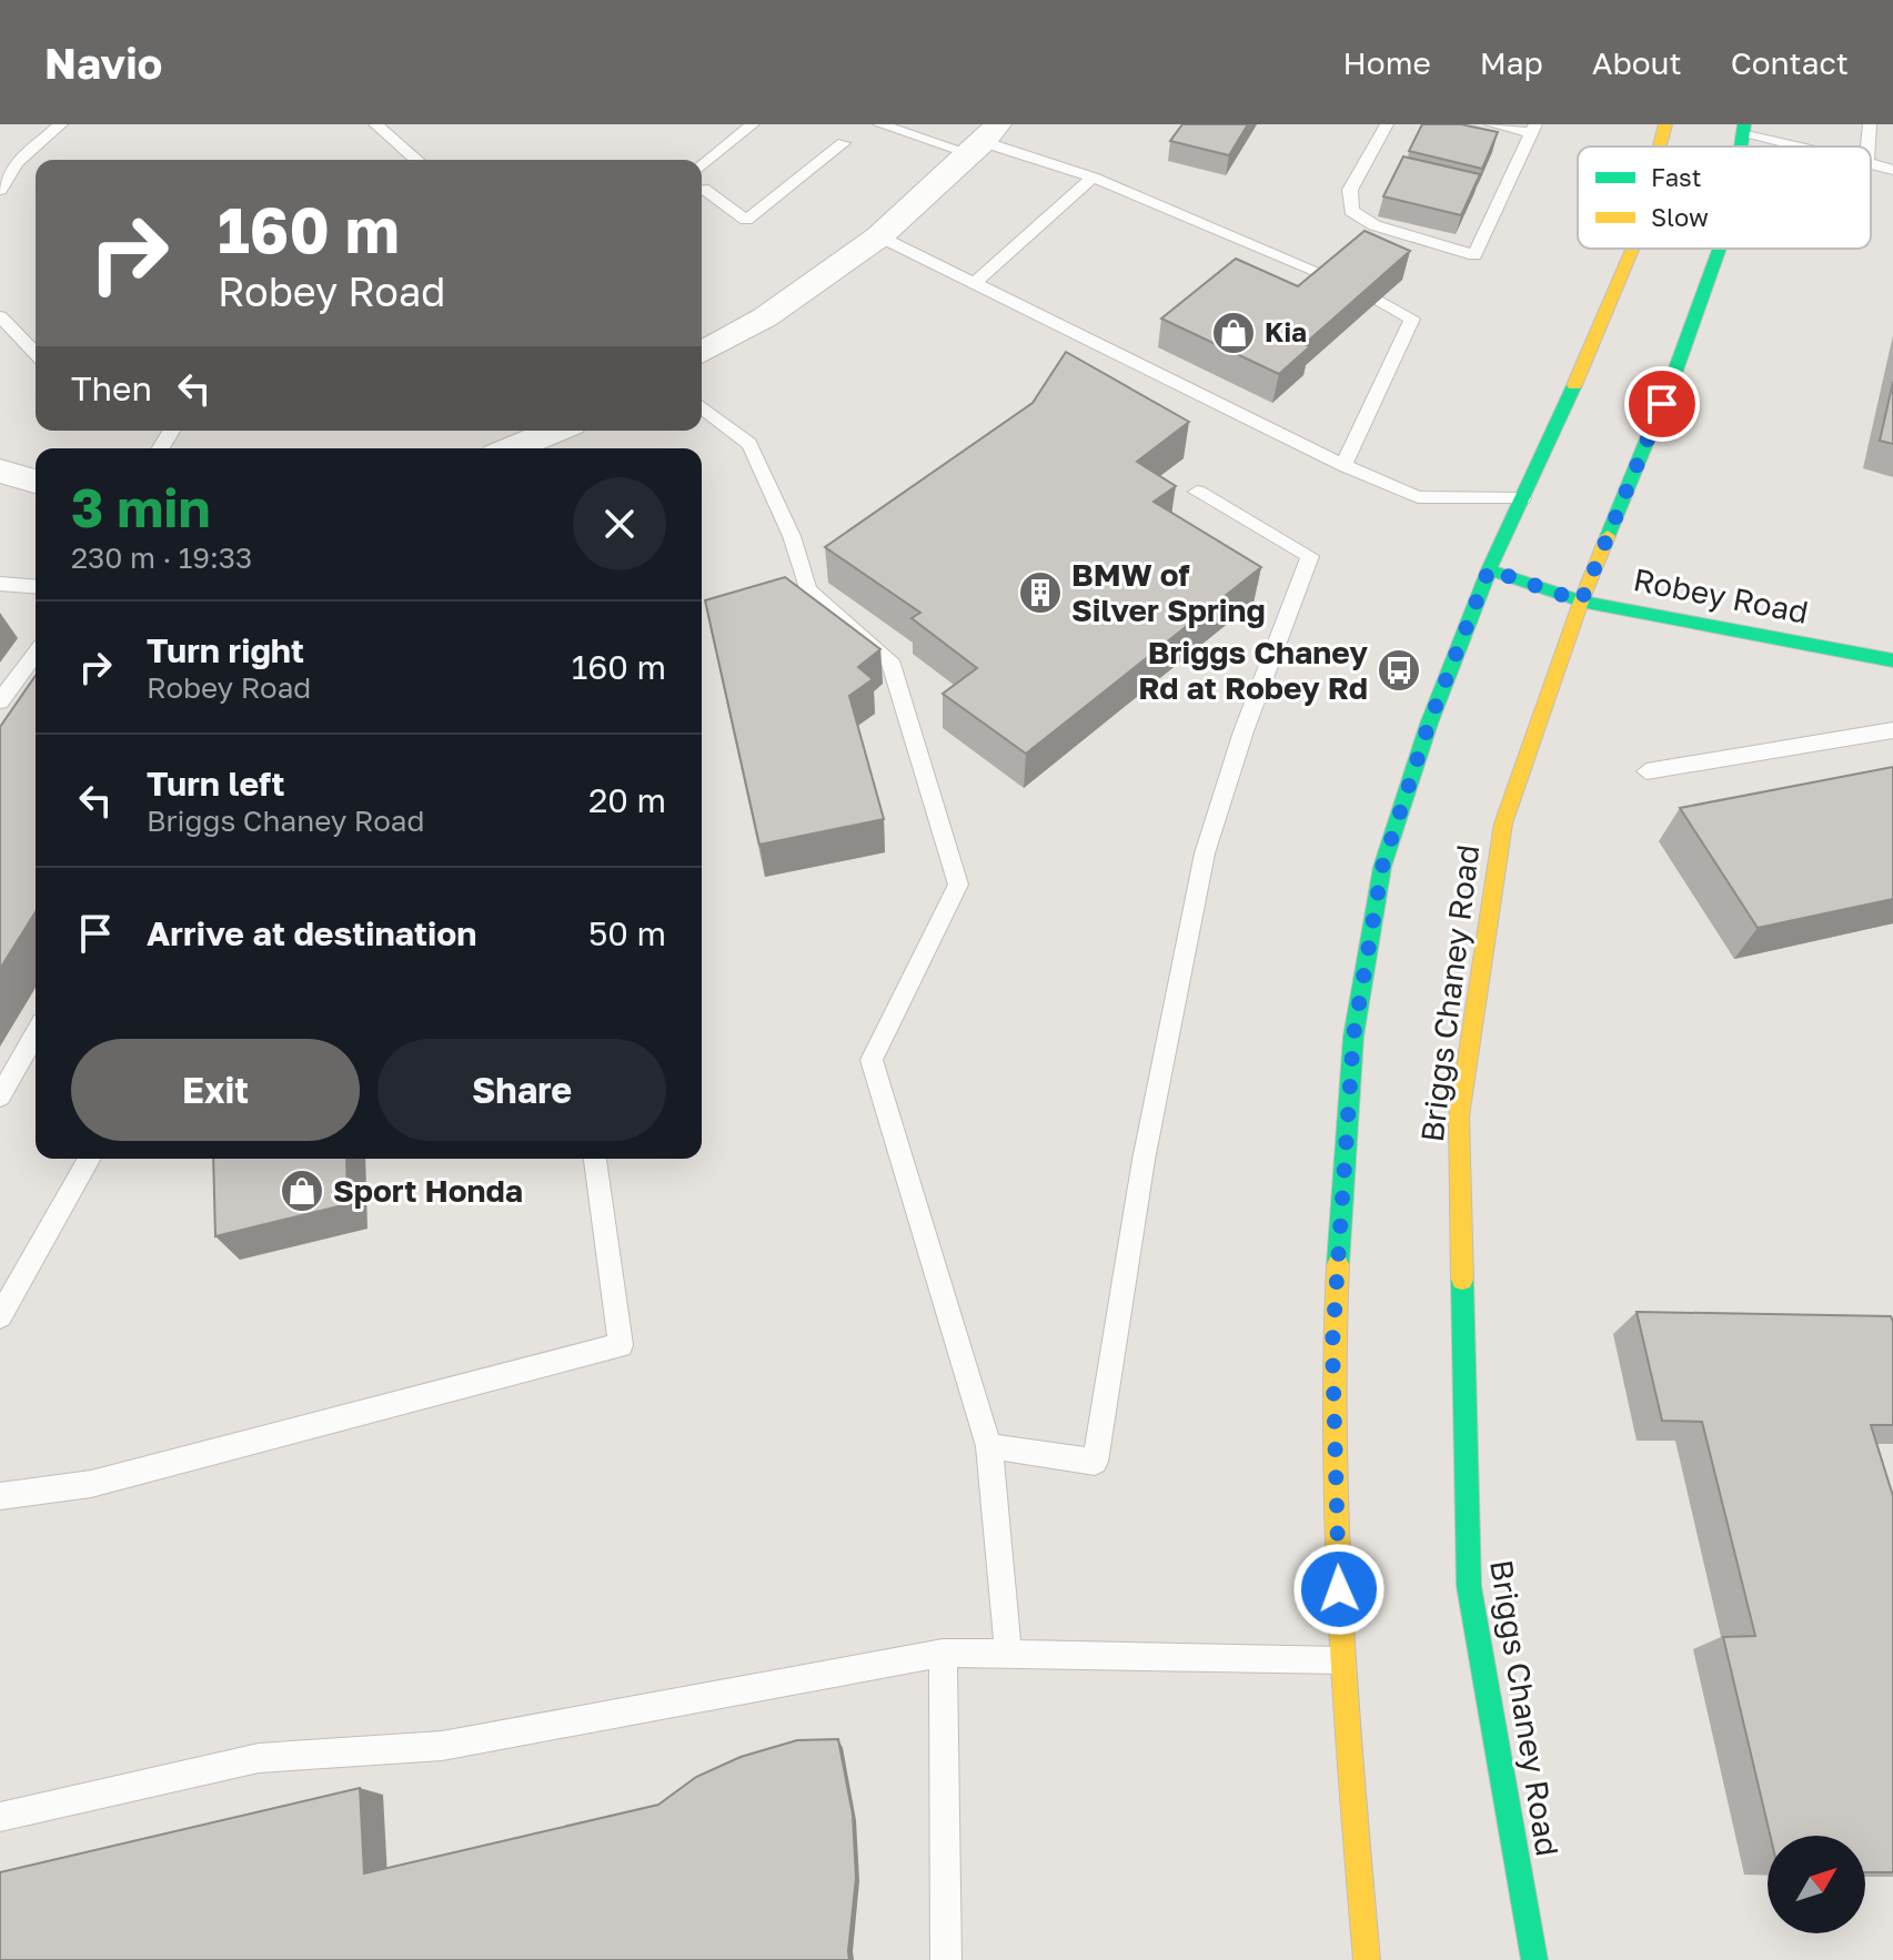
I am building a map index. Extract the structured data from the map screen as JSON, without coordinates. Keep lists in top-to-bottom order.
{
  "streets": {
    "main road": ["Robey Road", "Briggs Chaney Road"]
  },
  "crossings": [
    ["Robey Road", "Briggs Chaney Road"]
  ],
  "places": {
    "shop": ["Kia", "Sport Honda"],
    "building": ["BMW of Silver Spring"],
    "bus stop": ["Briggs Chaney Rd at Robey Rd"]
  },
  "legend": ["Fast", "Slow"],
  "north": "top right",
  "page": {
    "header": "Navio",
    "nav": [
      "Home",
      "Map",
      "About",
      "Contact"
    ],
    "turn": ["160 m", "Robey Road"],
    "then": "Then",
    "heading": ["3 min", "230 m · 19:33"],
    "list": [
      {
        "name": "Turn right",
        "note": "Robey Road",
        "value": "160 m"
      },
      {
        "name": "Turn left",
        "note": "Briggs Chaney Road",
        "value": "20 m"
      },
      {
        "name": "Arrive at destination",
        "value": "50 m"
      }
    ],
    "buttons": ["Exit", "Share"]
  }
}
